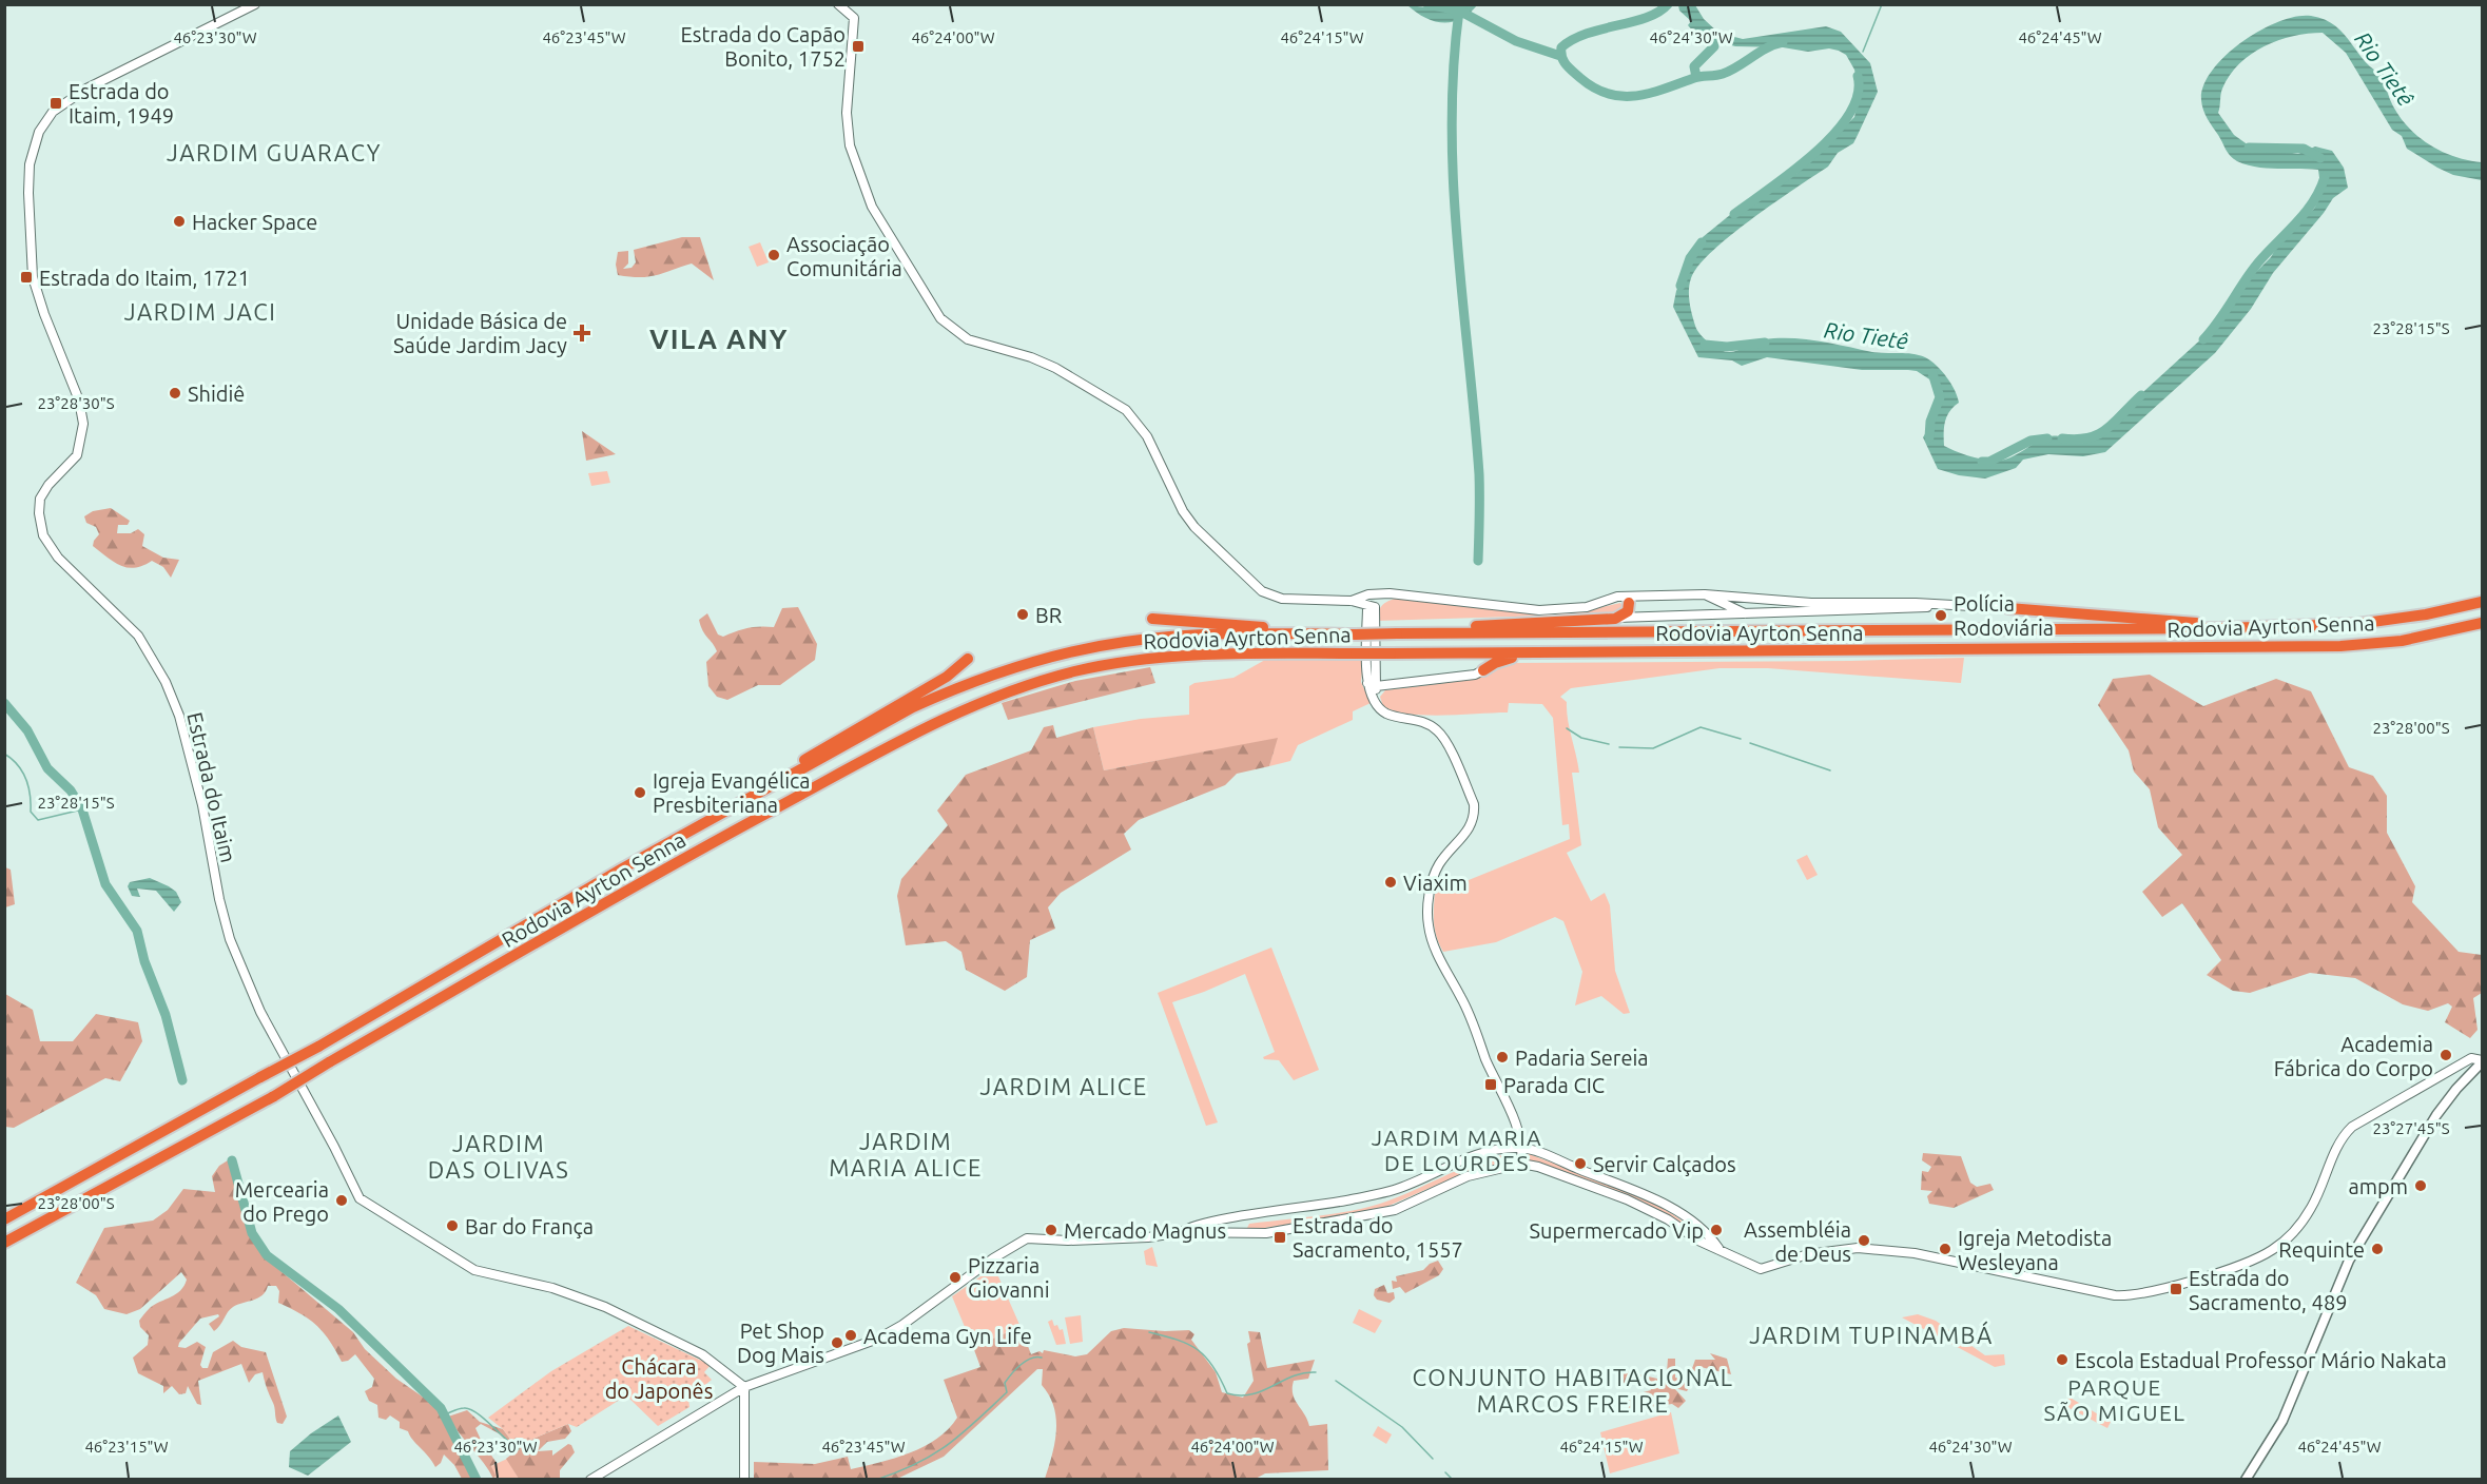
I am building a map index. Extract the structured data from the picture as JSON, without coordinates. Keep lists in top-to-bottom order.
{
  "streets": {
    "highway": ["Rodovia Ayrton Senna"],
    "street": ["Estrada do Itaim"]
  },
  "districts": [
    "JARDIM GUARACY",
    "JARDIM JACI",
    "VILA ANY",
    "JARDIM ALICE",
    "JARDIM MARIA DE LOURDES",
    "JARDIM MARIA ALICE",
    "JARDIM DAS OLIVAS",
    "JARDIM TUPINAMBÁ",
    "CONJUNTO HABITACIONAL MARCOS FREIRE",
    "PARQUE SÃO MIGUEL"
  ],
  "water": ["Rio Tietê"],
  "parks": ["Chácara do Japonês"],
  "places": {
    "transit": [
      "Estrada do Capão Bonito, 1752",
      "Estrada do Itaim, 1949",
      "Estrada do Itaim, 1721",
      "Parada CIC",
      "Estrada do Sacramento, 1557",
      "Estrada do Sacramento, 489"
    ],
    "other": [
      "Hacker Space",
      "Associação Comunitária",
      "Shidiê",
      "BR",
      "Polícia Rodoviária",
      "Igreja Evangélica Presbiteriana",
      "Viaxim",
      "Academia Fábrica do Corpo",
      "Padaria Sereia",
      "Servir Calçados",
      "ampm",
      "Mercearia do Prego",
      "Bar do França",
      "Mercado Magnus",
      "Supermercado Vip",
      "Assembléia de Deus",
      "Igreja Metodista Wesleyana",
      "Requinte",
      "Pizzaria Giovanni",
      "Academa Gyn Life",
      "Pet Shop Dog Mais",
      "Escola Estadual Professor Mário Nakata"
    ],
    "health": ["Unidade Básica de Saúde Jardim Jacy"]
  },
  "coordinates": [
    "46°23'30\"W",
    "46°23'45\"W",
    "46°24'00\"W",
    "46°24'15\"W",
    "46°24'30\"W",
    "46°24'45\"W",
    "23°28'15\"S",
    "23°28'30\"S",
    "23°28'00\"S",
    "23°27'45\"S",
    "46°23'15\"W"
  ]
}
